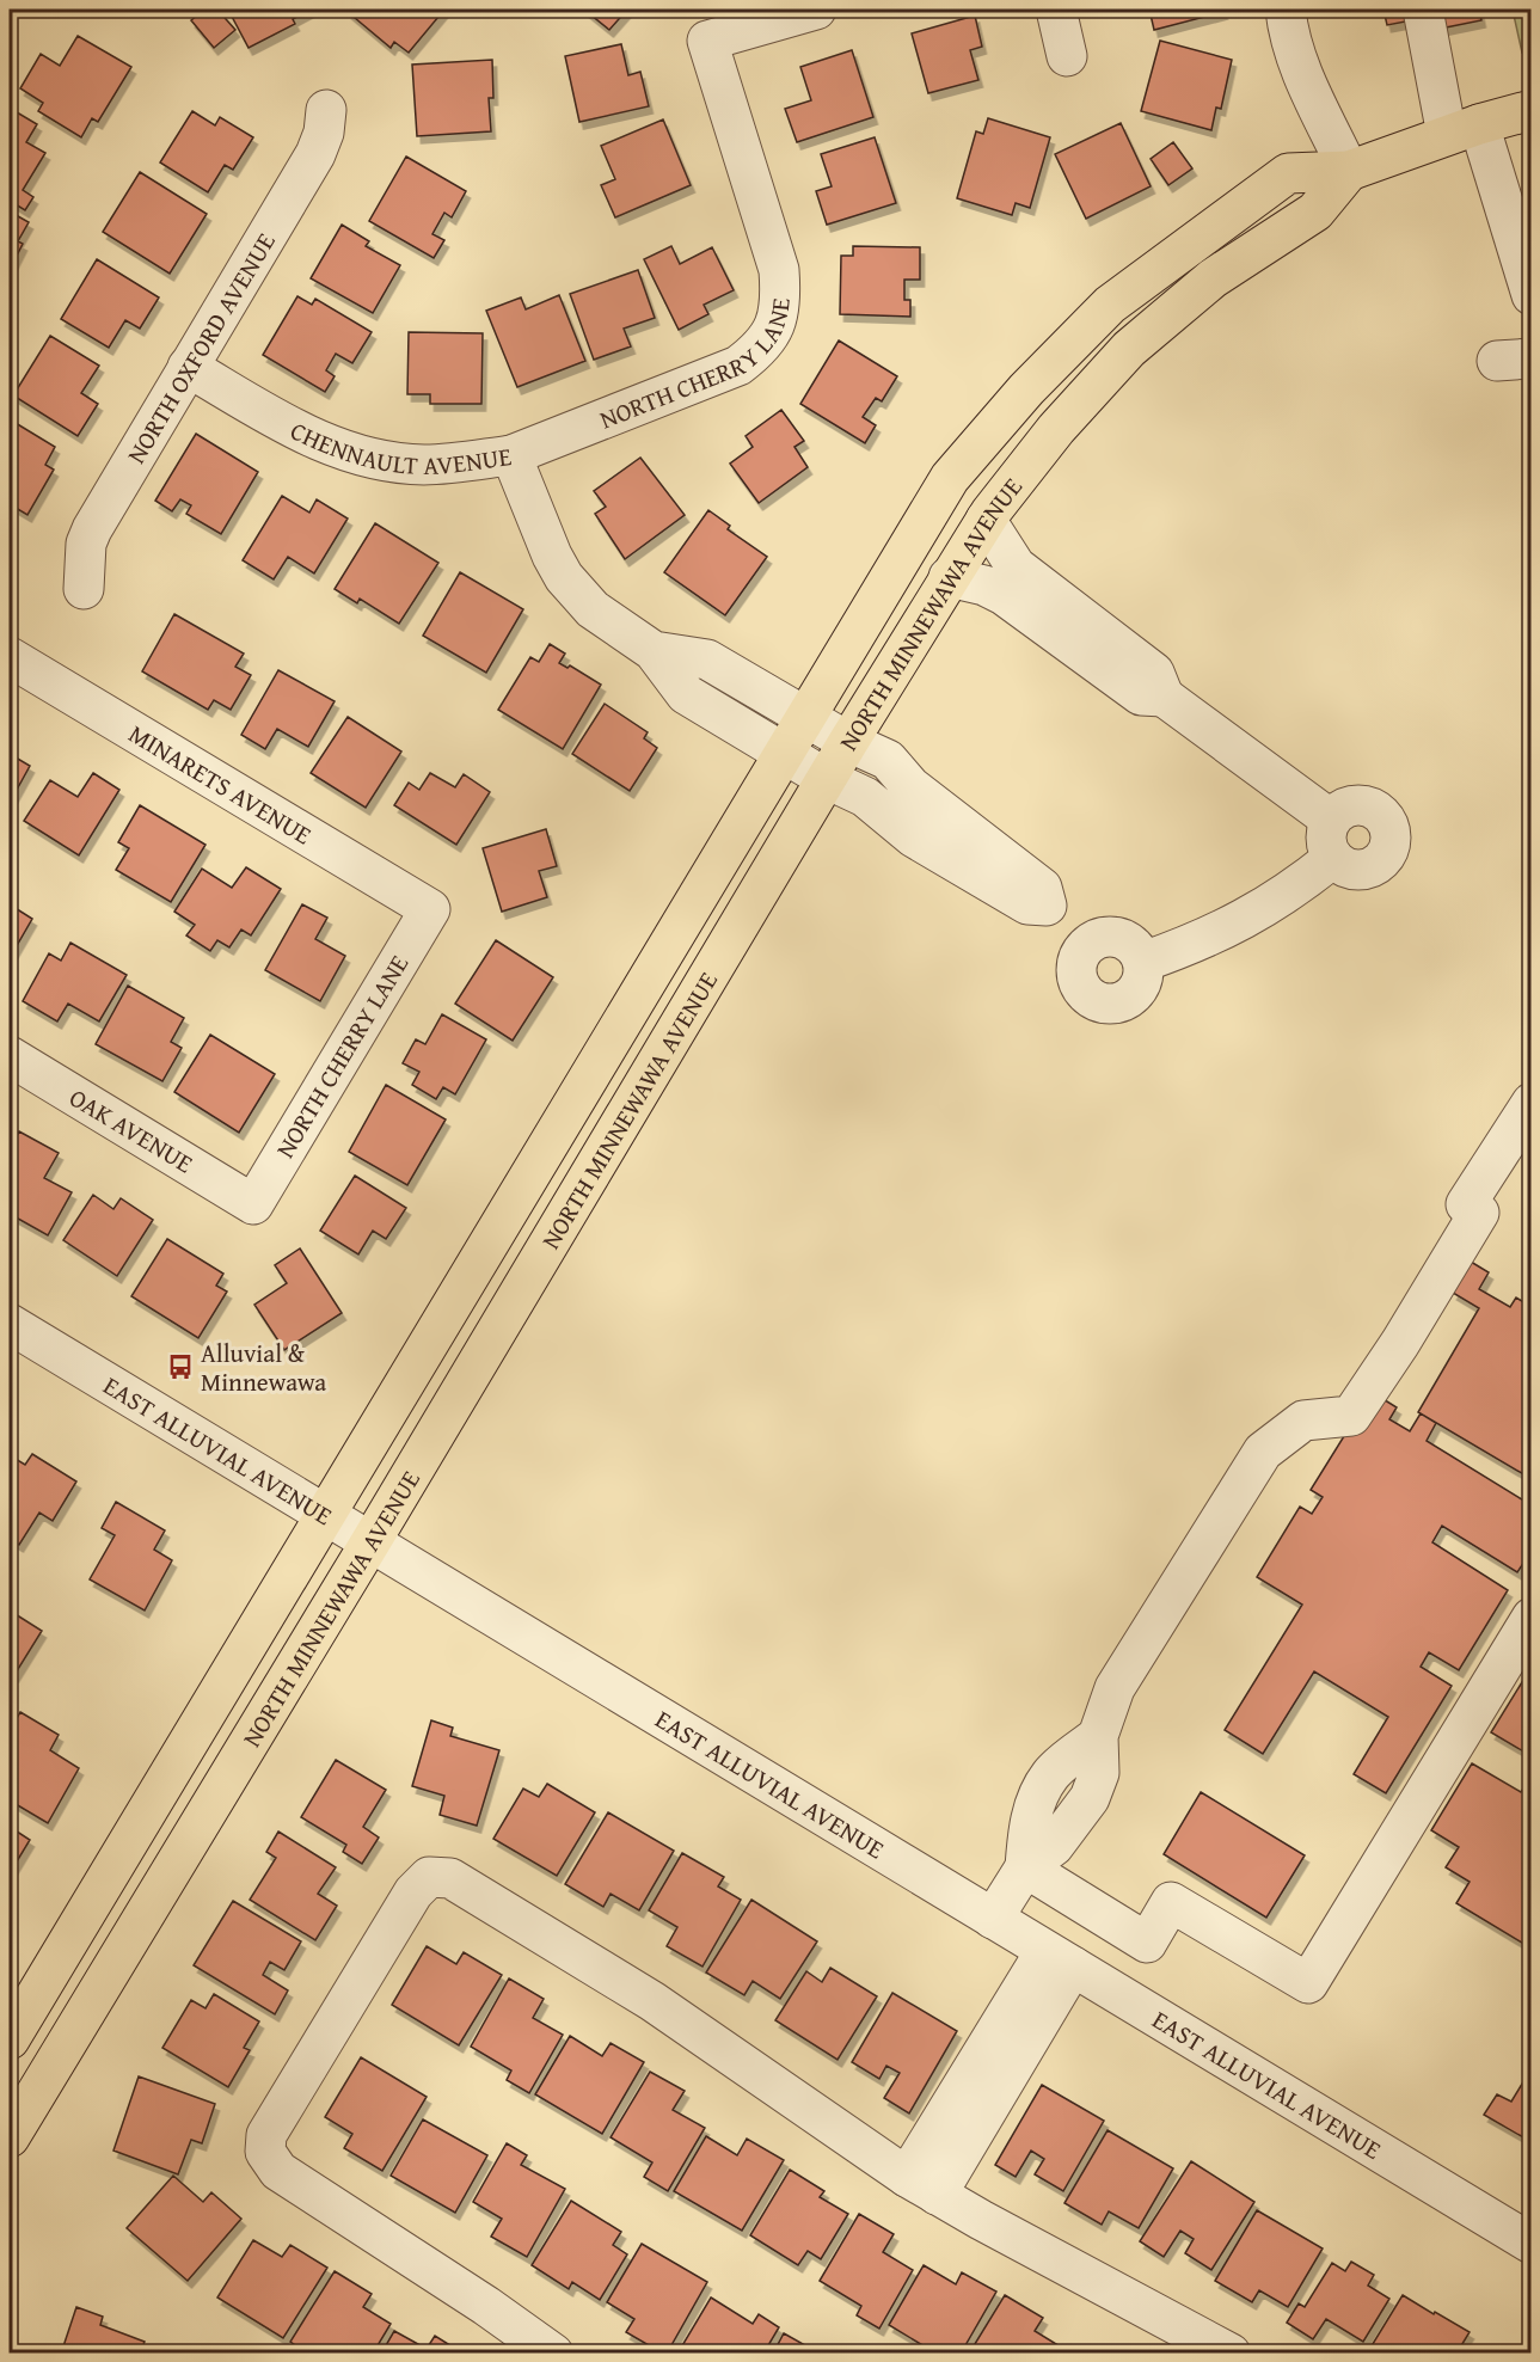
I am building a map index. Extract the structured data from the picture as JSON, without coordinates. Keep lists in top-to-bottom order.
{
  "streets": {
    "main road": ["NORTH MINNEWAWA AVENUE"],
    "street": [
      "NORTH OXFORD AVENUE",
      "NORTH CHERRY LANE",
      "CHENNAULT AVENUE",
      "MINARETS AVENUE",
      "OAK AVENUE",
      "EAST ALLUVIAL AVENUE"
    ]
  },
  "crossings": [
    ["NORTH OXFORD AVENUE", "CHENNAULT AVENUE"],
    ["NORTH CHERRY LANE", "CHENNAULT AVENUE"],
    ["NORTH CHERRY LANE", "MINARETS AVENUE"],
    ["NORTH CHERRY LANE", "OAK AVENUE"],
    ["CHENNAULT AVENUE", "NORTH MINNEWAWA AVENUE"],
    ["NORTH MINNEWAWA AVENUE", "EAST ALLUVIAL AVENUE"]
  ],
  "places": {
    "bus stop": ["Alluvial & Minnewawa"]
  }
}
